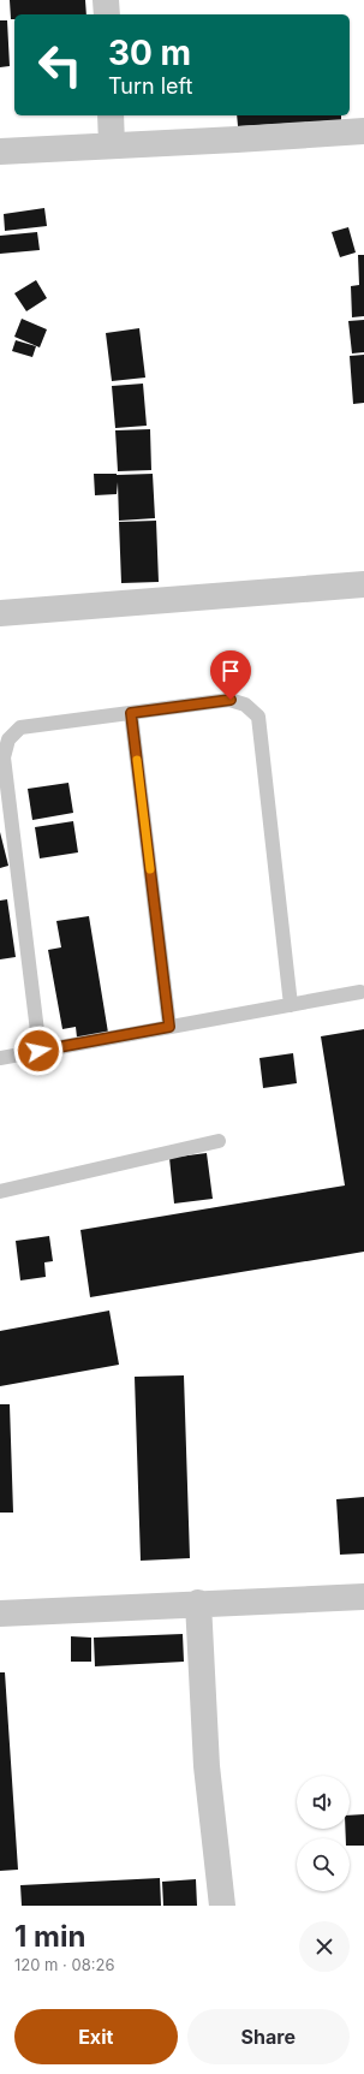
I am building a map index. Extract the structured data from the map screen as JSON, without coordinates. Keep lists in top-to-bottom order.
{
  "page": {
    "turn": ["30 m", "Turn left"],
    "heading": ["1 min", "120 m · 08:26"],
    "buttons": ["Exit", "Share"]
  }
}
